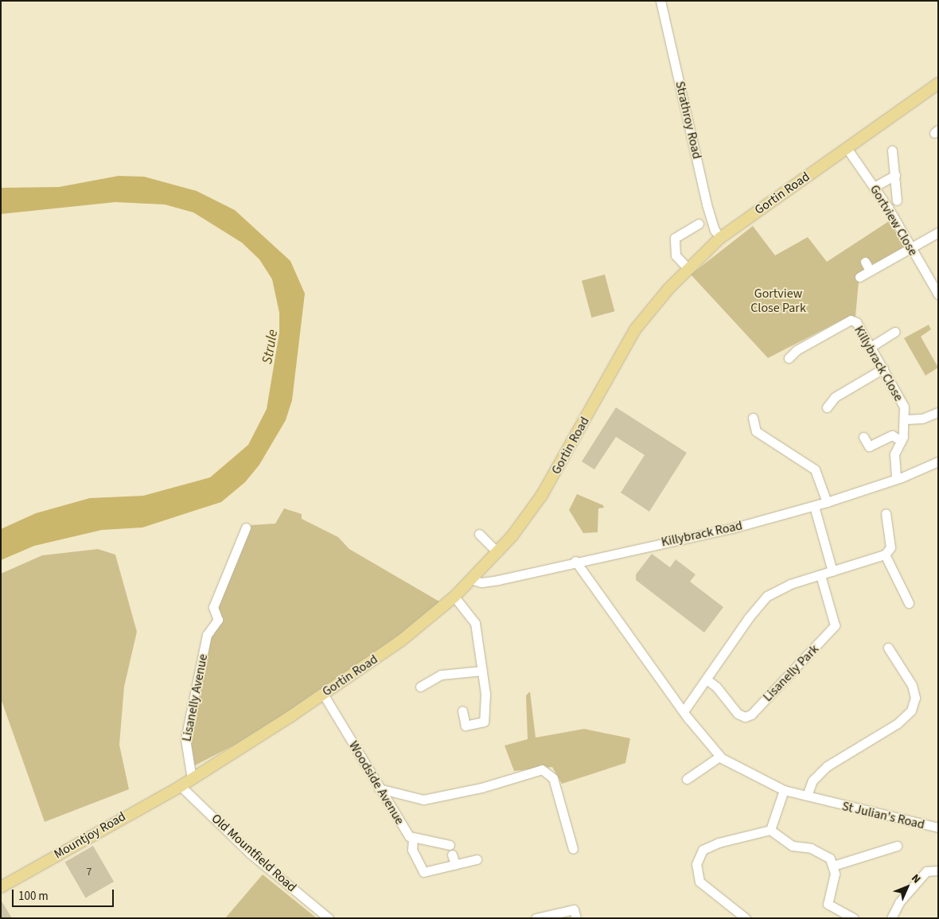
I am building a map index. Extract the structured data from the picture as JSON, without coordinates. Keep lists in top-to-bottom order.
{
  "streets": {
    "main road": ["Gortin Road", "Mountjoy Road"],
    "street": [
      "Strathroy Road",
      "Gortview Close",
      "Killybrack Close",
      "Killybrack Road",
      "Lisanelly Park",
      "Lisanelly Avenue",
      "Woodside Avenue",
      "St Julian's Road",
      "Old Mountfield Road"
    ]
  },
  "crossings": [
    ["Strathroy Road", "Gortin Road"],
    ["Gortin Road", "Gortview Close"],
    ["Gortin Road", "Killybrack Road"],
    ["Gortin Road", "Lisanelly Avenue"],
    ["Gortin Road", "Woodside Avenue"],
    ["Gortin Road", "Mountjoy Road"],
    ["Gortin Road", "Old Mountfield Road"],
    ["Killybrack Close", "Killybrack Road"],
    ["Mountjoy Road", "Old Mountfield Road"]
  ],
  "water": ["Strule"],
  "parks": ["Gortview Close Park"],
  "house_numbers": ["7"],
  "scale_bar": "100 m",
  "north": "top right"
}
